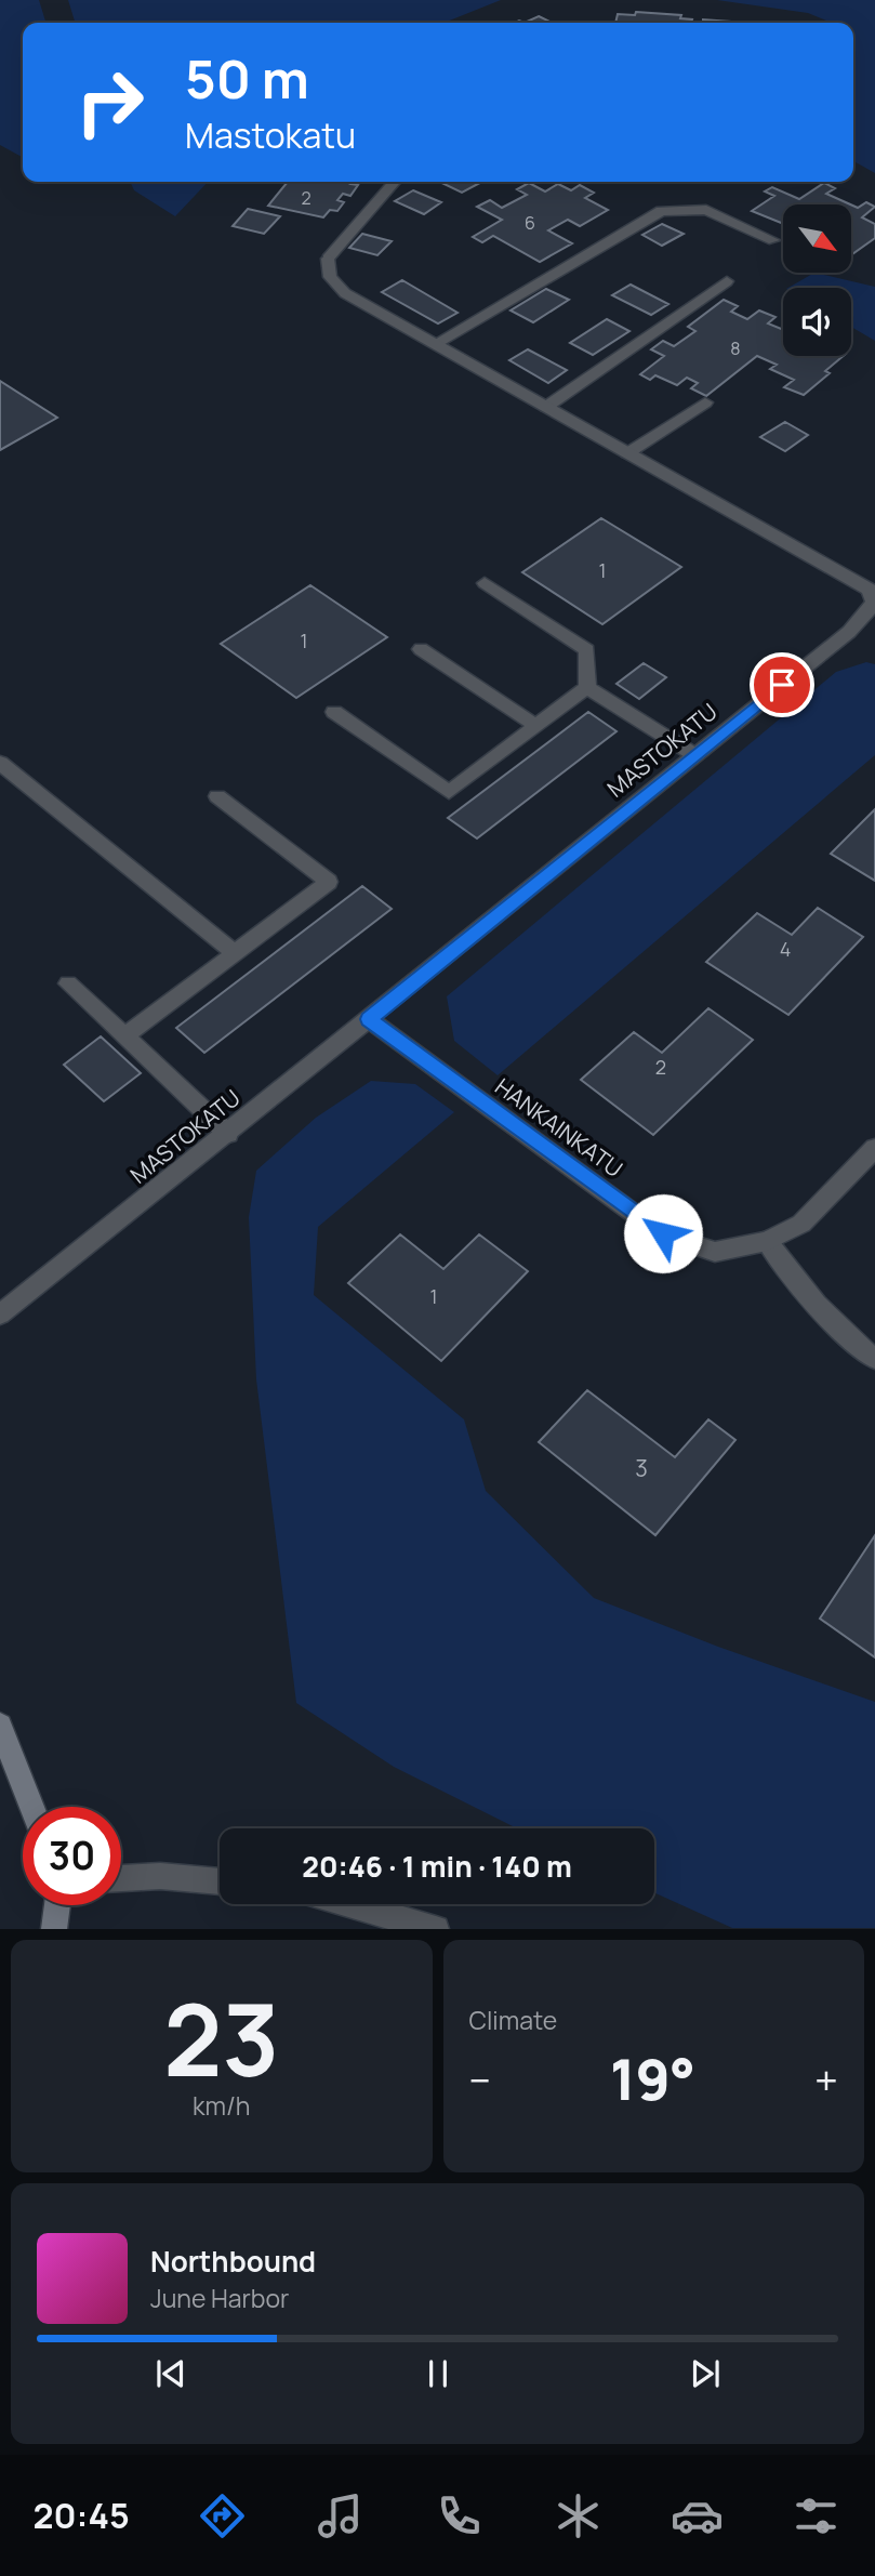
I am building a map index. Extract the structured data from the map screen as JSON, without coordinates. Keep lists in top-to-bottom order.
{
  "streets": {
    "street": ["MASTOKATU", "HANKAINKATU"]
  },
  "crossings": [
    ["MASTOKATU", "HANKAINKATU"]
  ],
  "house_numbers": [
    "2",
    "6",
    "8",
    "1",
    "1",
    "4",
    "2",
    "1",
    "3"
  ],
  "north": "bottom right",
  "page": {
    "turn": ["50 m", "Mastokatu"],
    "limit": "30",
    "trip": "20:46 · 1 min · 140 m",
    "tile": [
      ["23", "km/h"],
      "Climate"
    ],
    "heat": ["−", "19°", "+"],
    "song": ["Northbound", "June Harbor"],
    "tabs": "20:45"
  }
}
